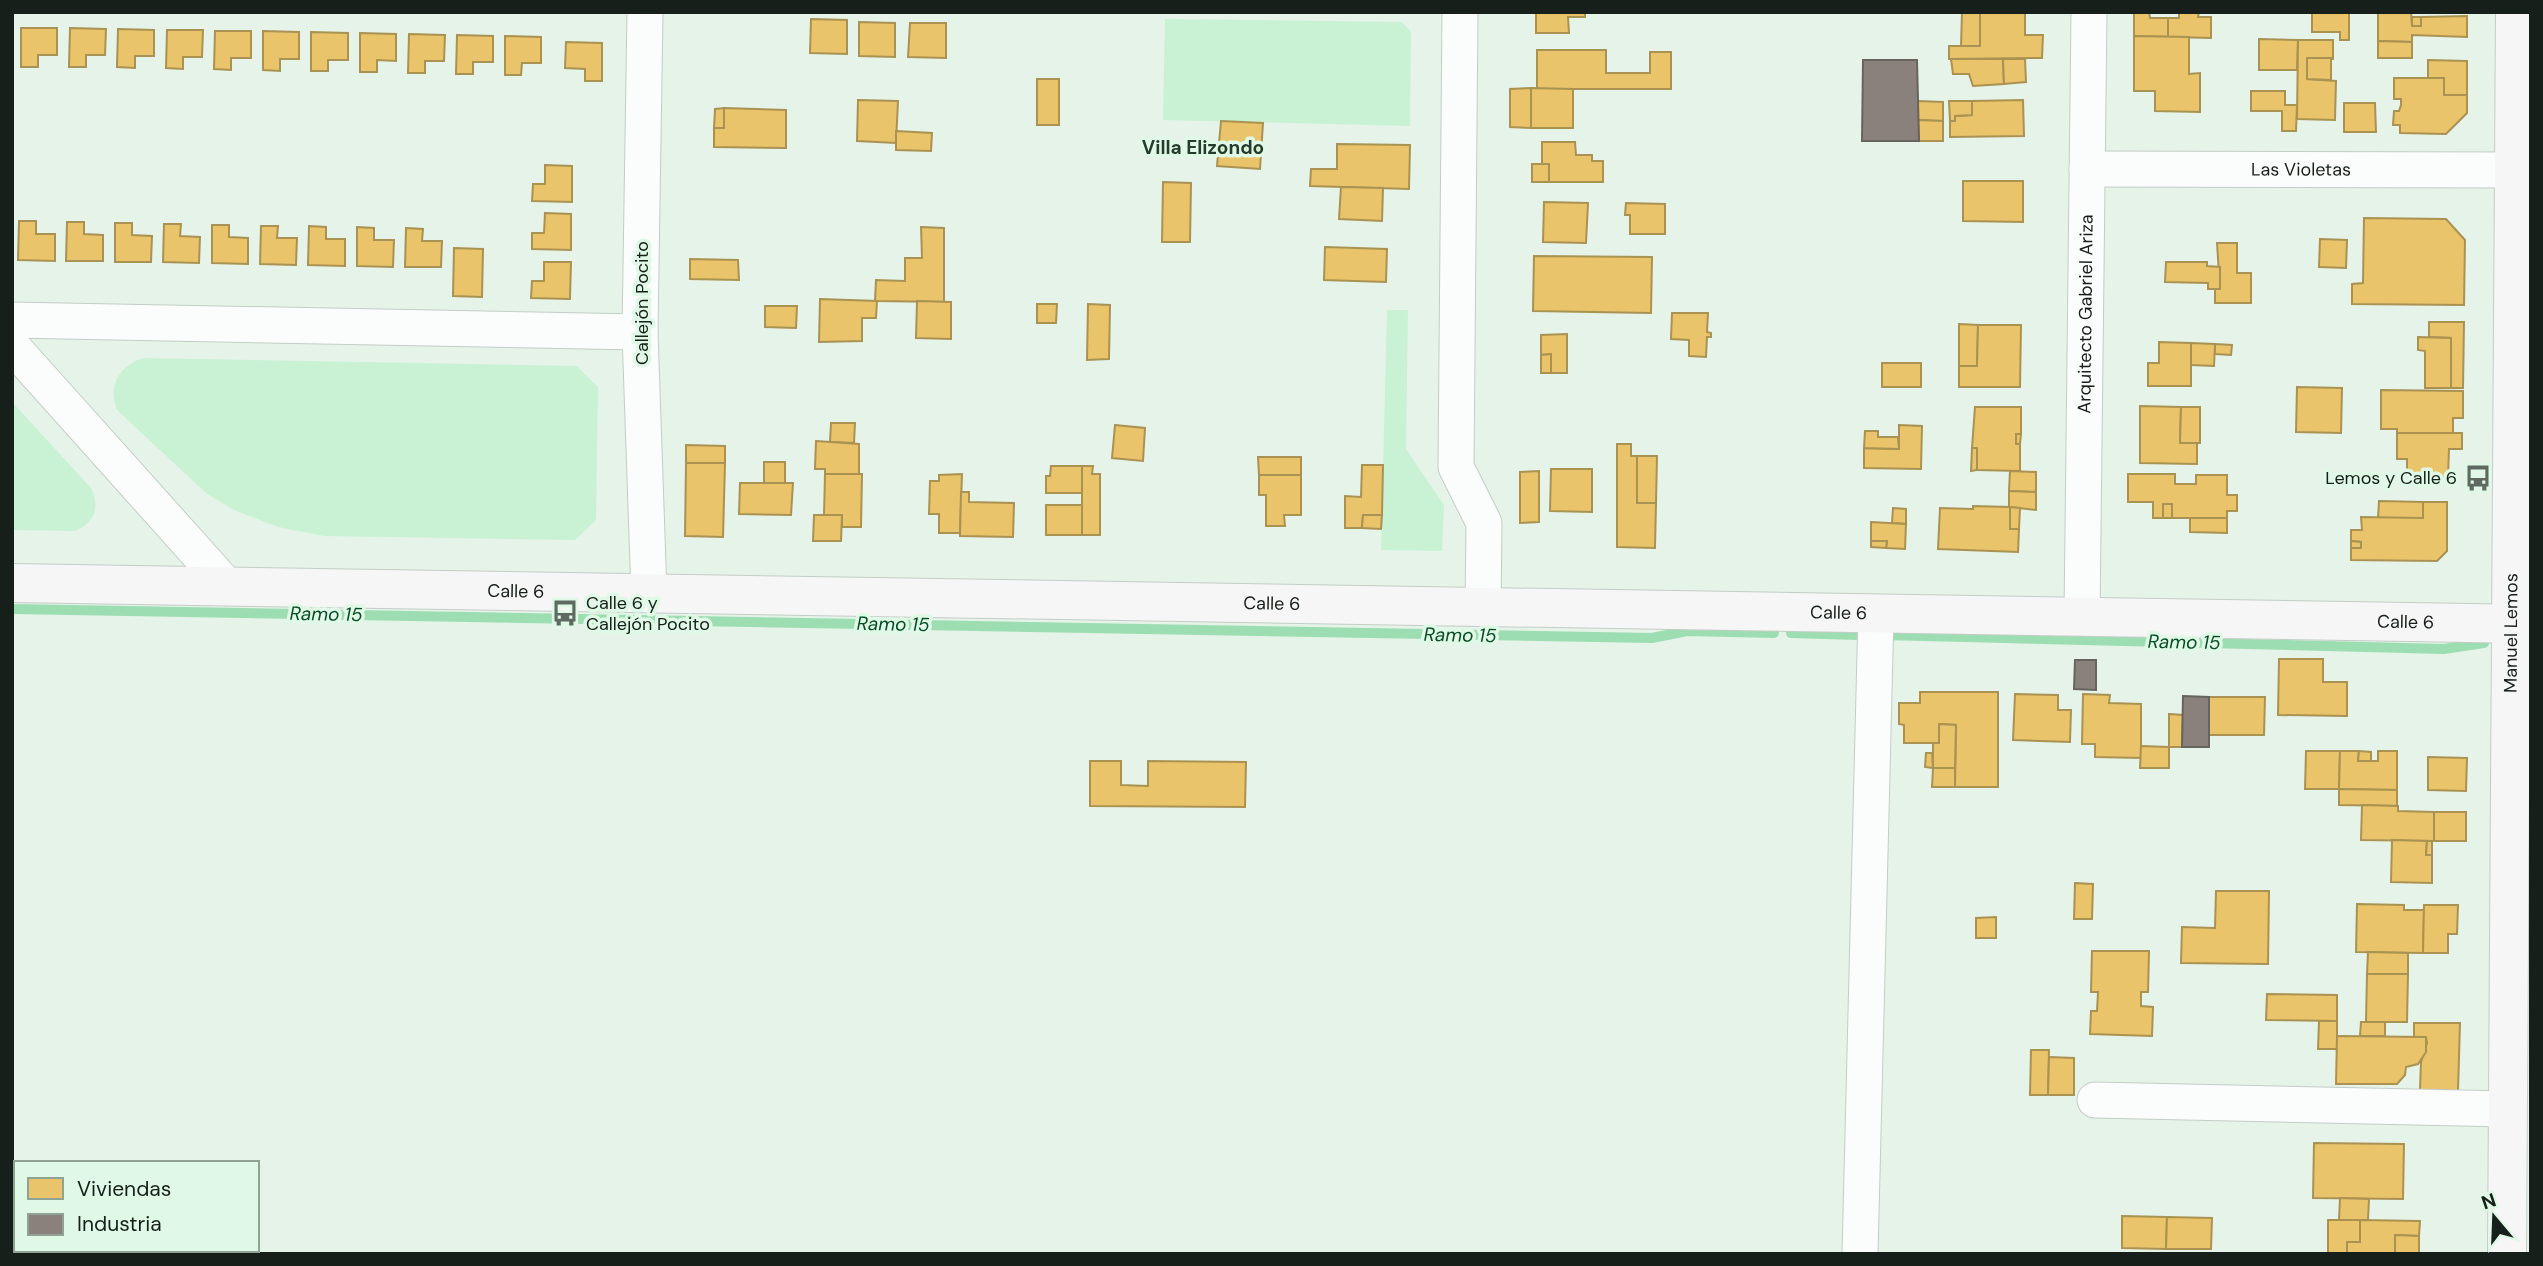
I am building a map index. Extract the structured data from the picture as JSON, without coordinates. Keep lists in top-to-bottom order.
{
  "streets": {
    "street": [
      "Las Violetas",
      "Callejón Pocito",
      "Arquitecto Gabriel Ariza",
      "Calle 6",
      "Manuel Lemos"
    ]
  },
  "crossings": [
    ["Las Violetas", "Arquitecto Gabriel Ariza"],
    ["Las Violetas", "Manuel Lemos"],
    ["Callejón Pocito", "Calle 6"],
    ["Arquitecto Gabriel Ariza", "Calle 6"],
    ["Calle 6", "Manuel Lemos"]
  ],
  "districts": ["Villa Elizondo"],
  "water": ["Ramo 15"],
  "places": {
    "bus stop": ["Lemos y Calle 6", "Calle 6 y Callejón Pocito"]
  },
  "legend": ["Viviendas", "Industria"],
  "north": "top"
}
